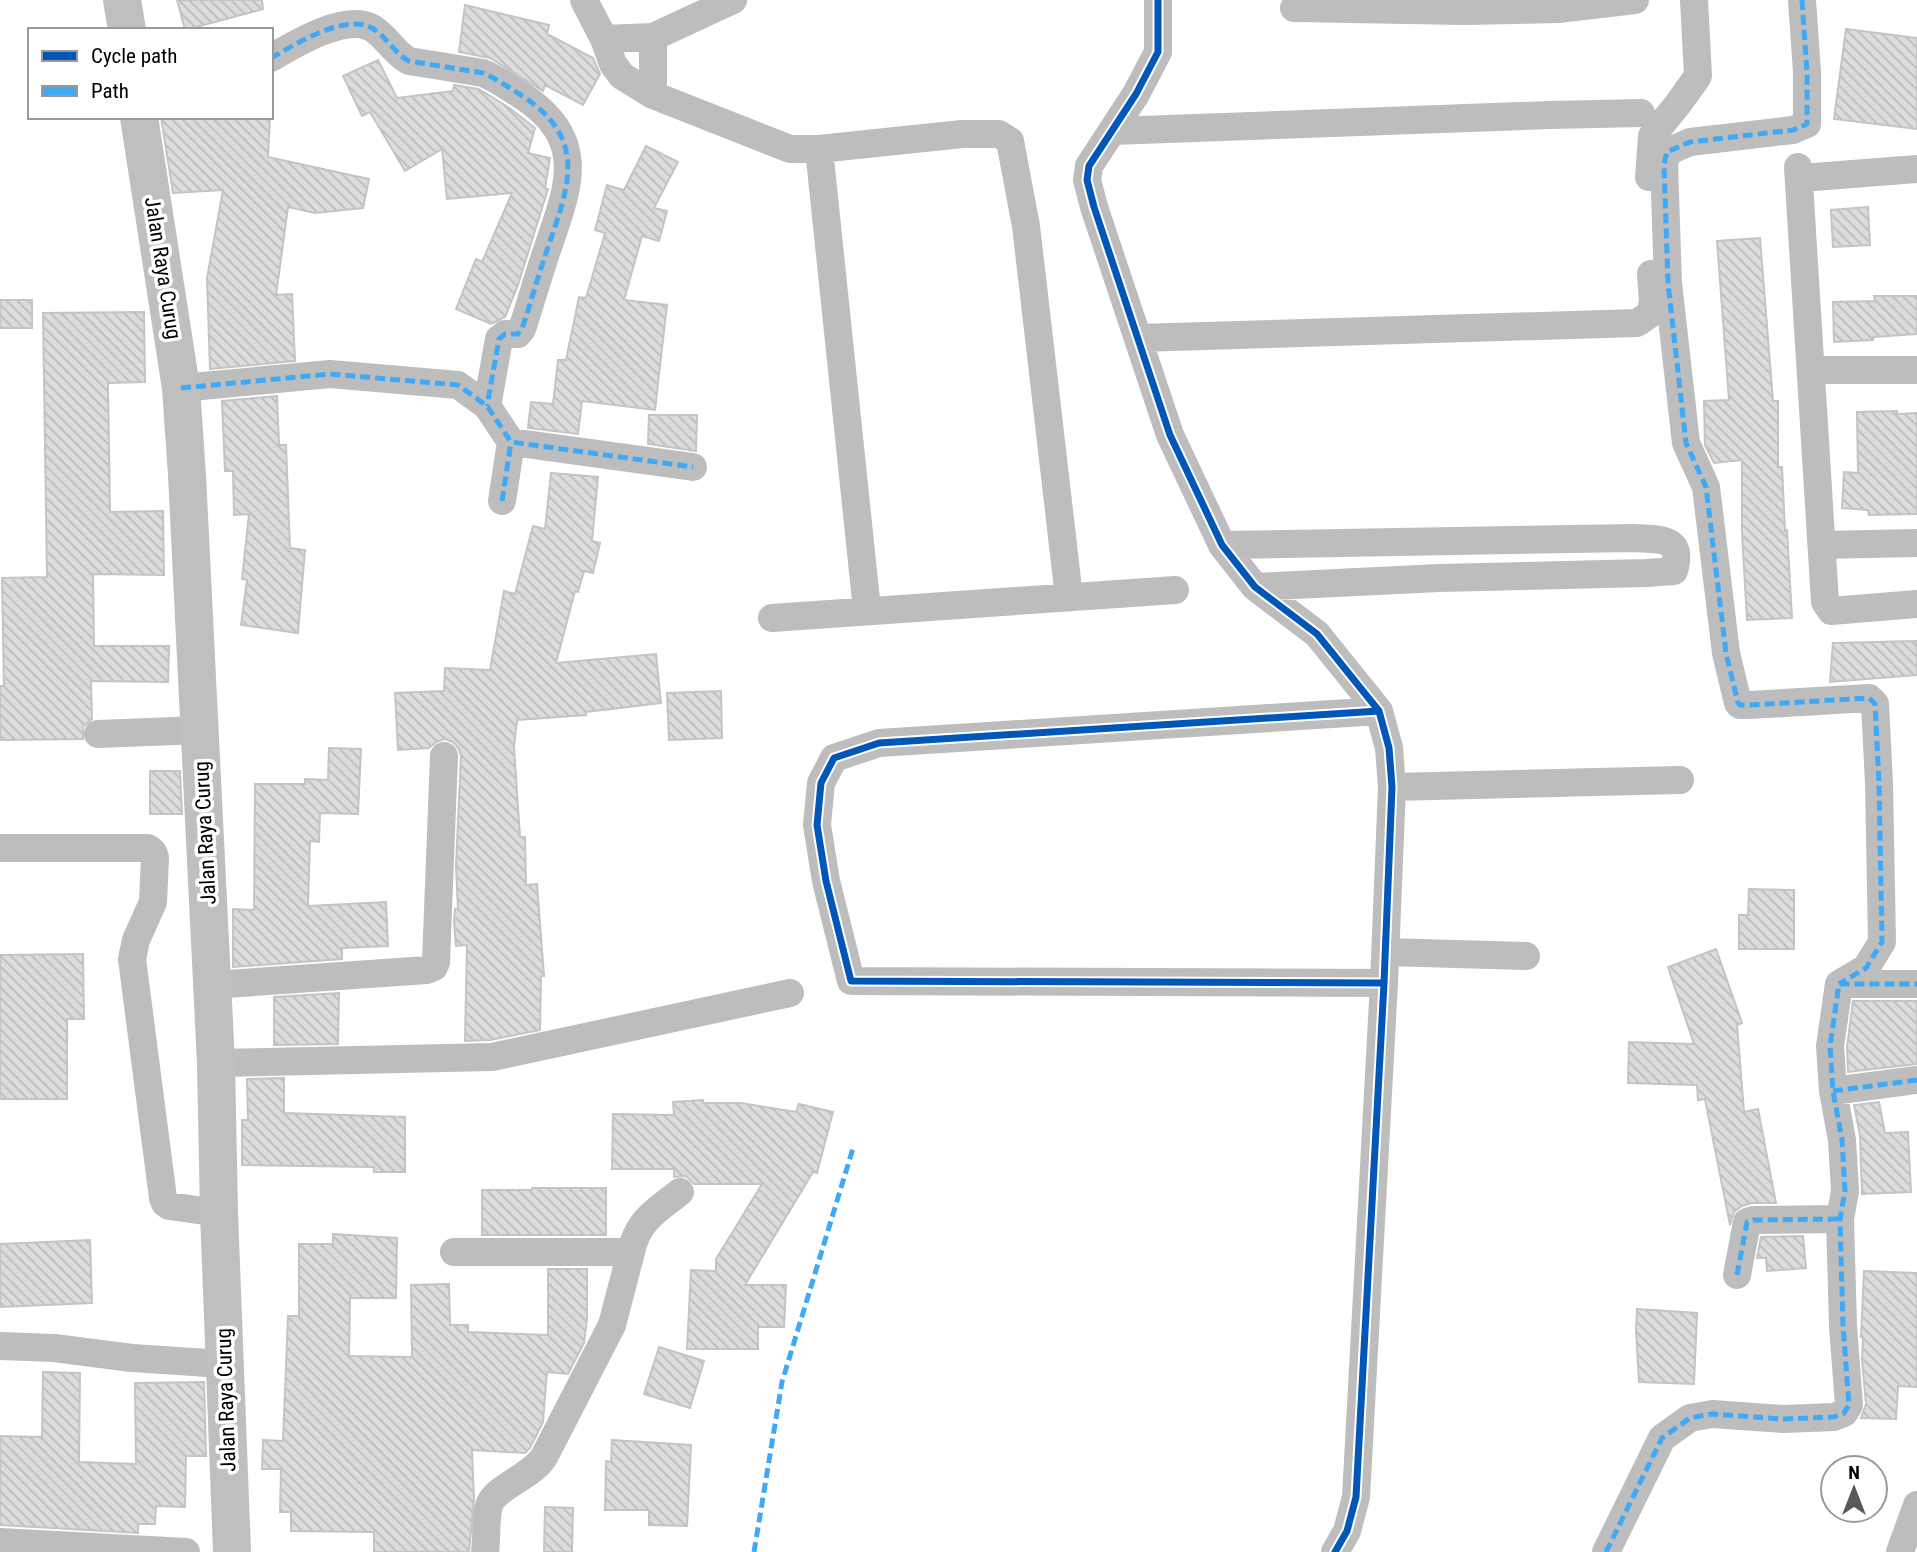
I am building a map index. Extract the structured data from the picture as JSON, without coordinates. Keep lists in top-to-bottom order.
{
  "streets": {
    "main road": ["Jalan Raya Curug"]
  },
  "legend": ["Cycle path", "Path"],
  "north": "top"
}
